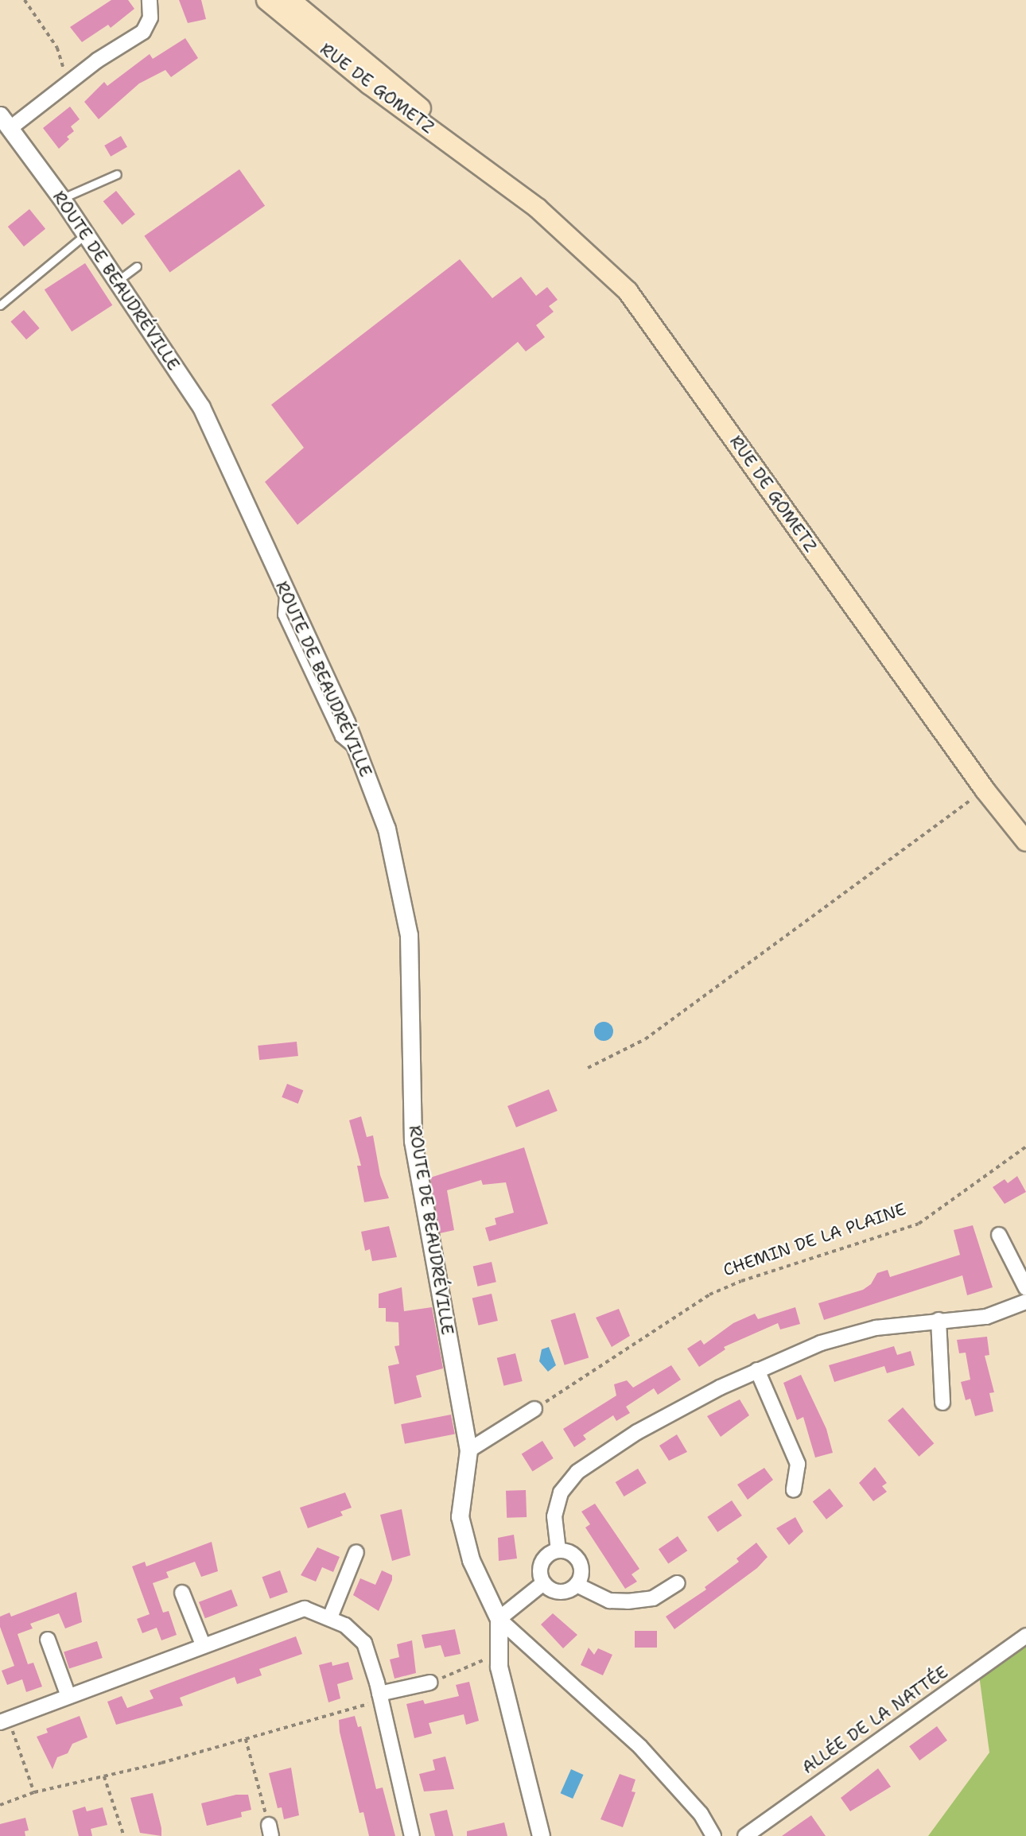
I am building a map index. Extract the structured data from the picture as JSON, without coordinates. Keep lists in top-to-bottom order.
{
  "streets": {
    "main road": ["RUE DE GOMETZ"],
    "street": ["ROUTE DE BEAUDRÉVILLE", "ALLÉE DE LA NATTÉE"],
    "path": ["CHEMIN DE LA PLAINE"]
  }
}
